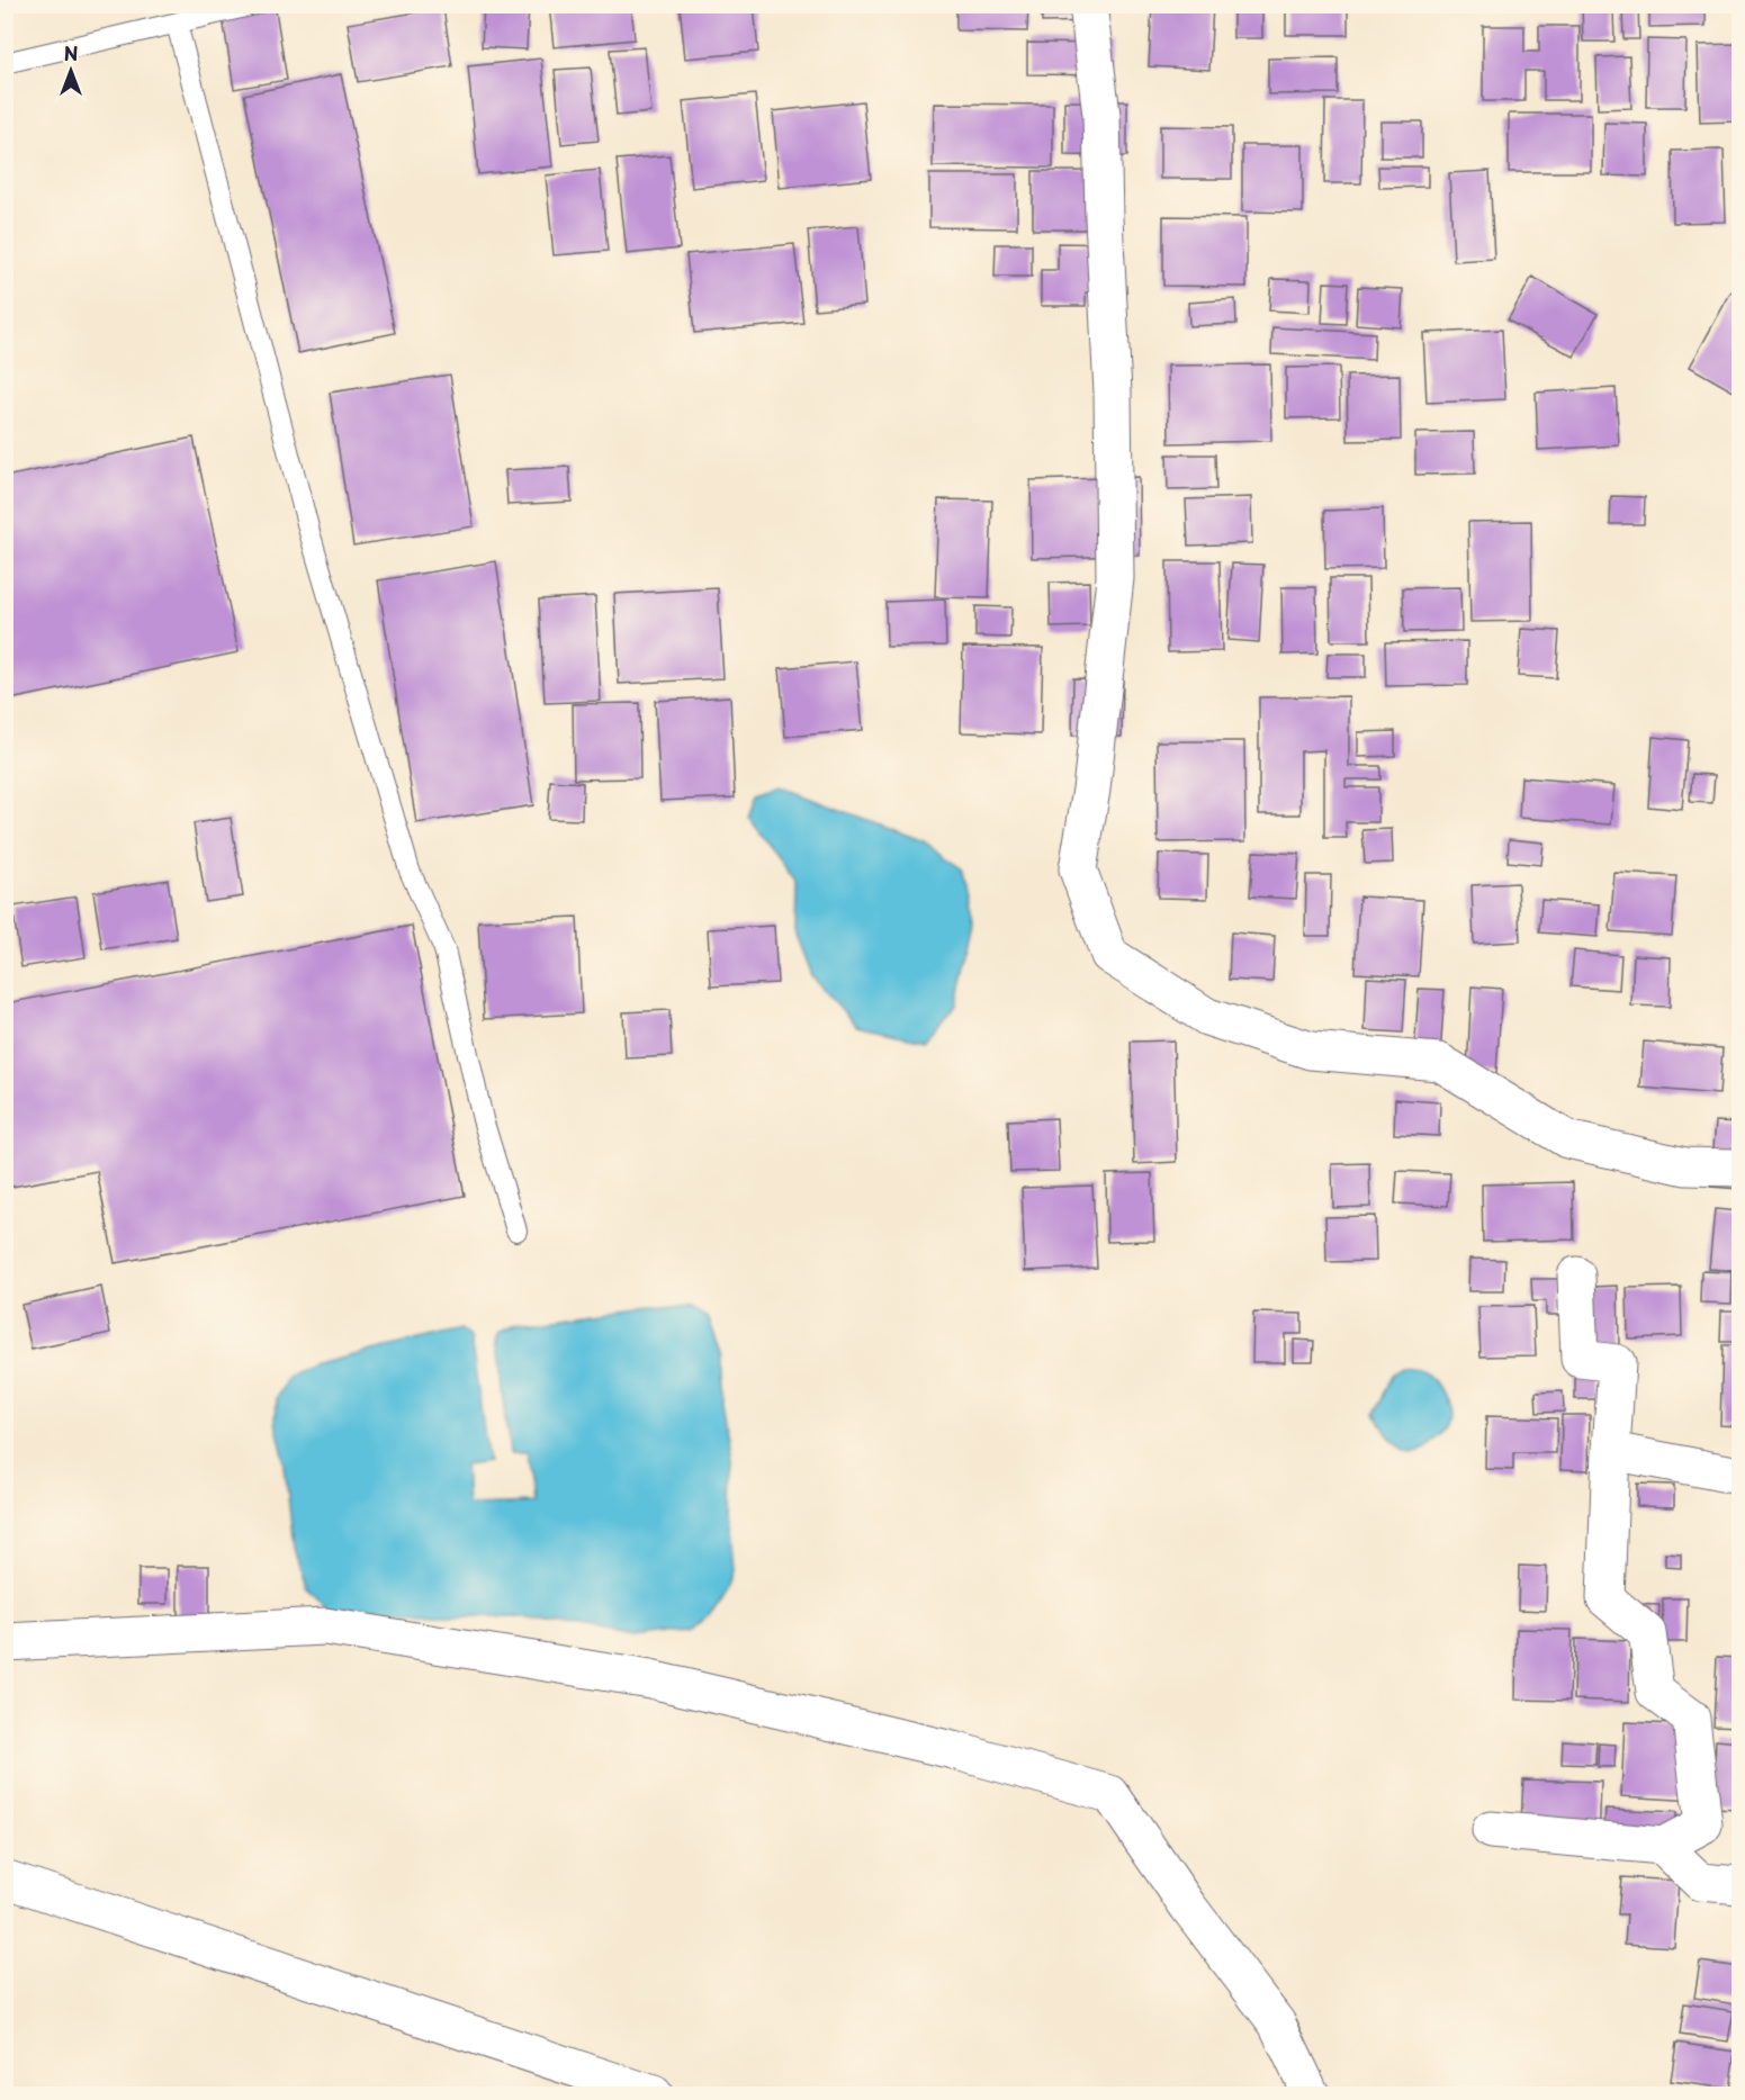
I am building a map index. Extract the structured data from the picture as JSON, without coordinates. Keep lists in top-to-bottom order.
{
  "north": "top"
}
